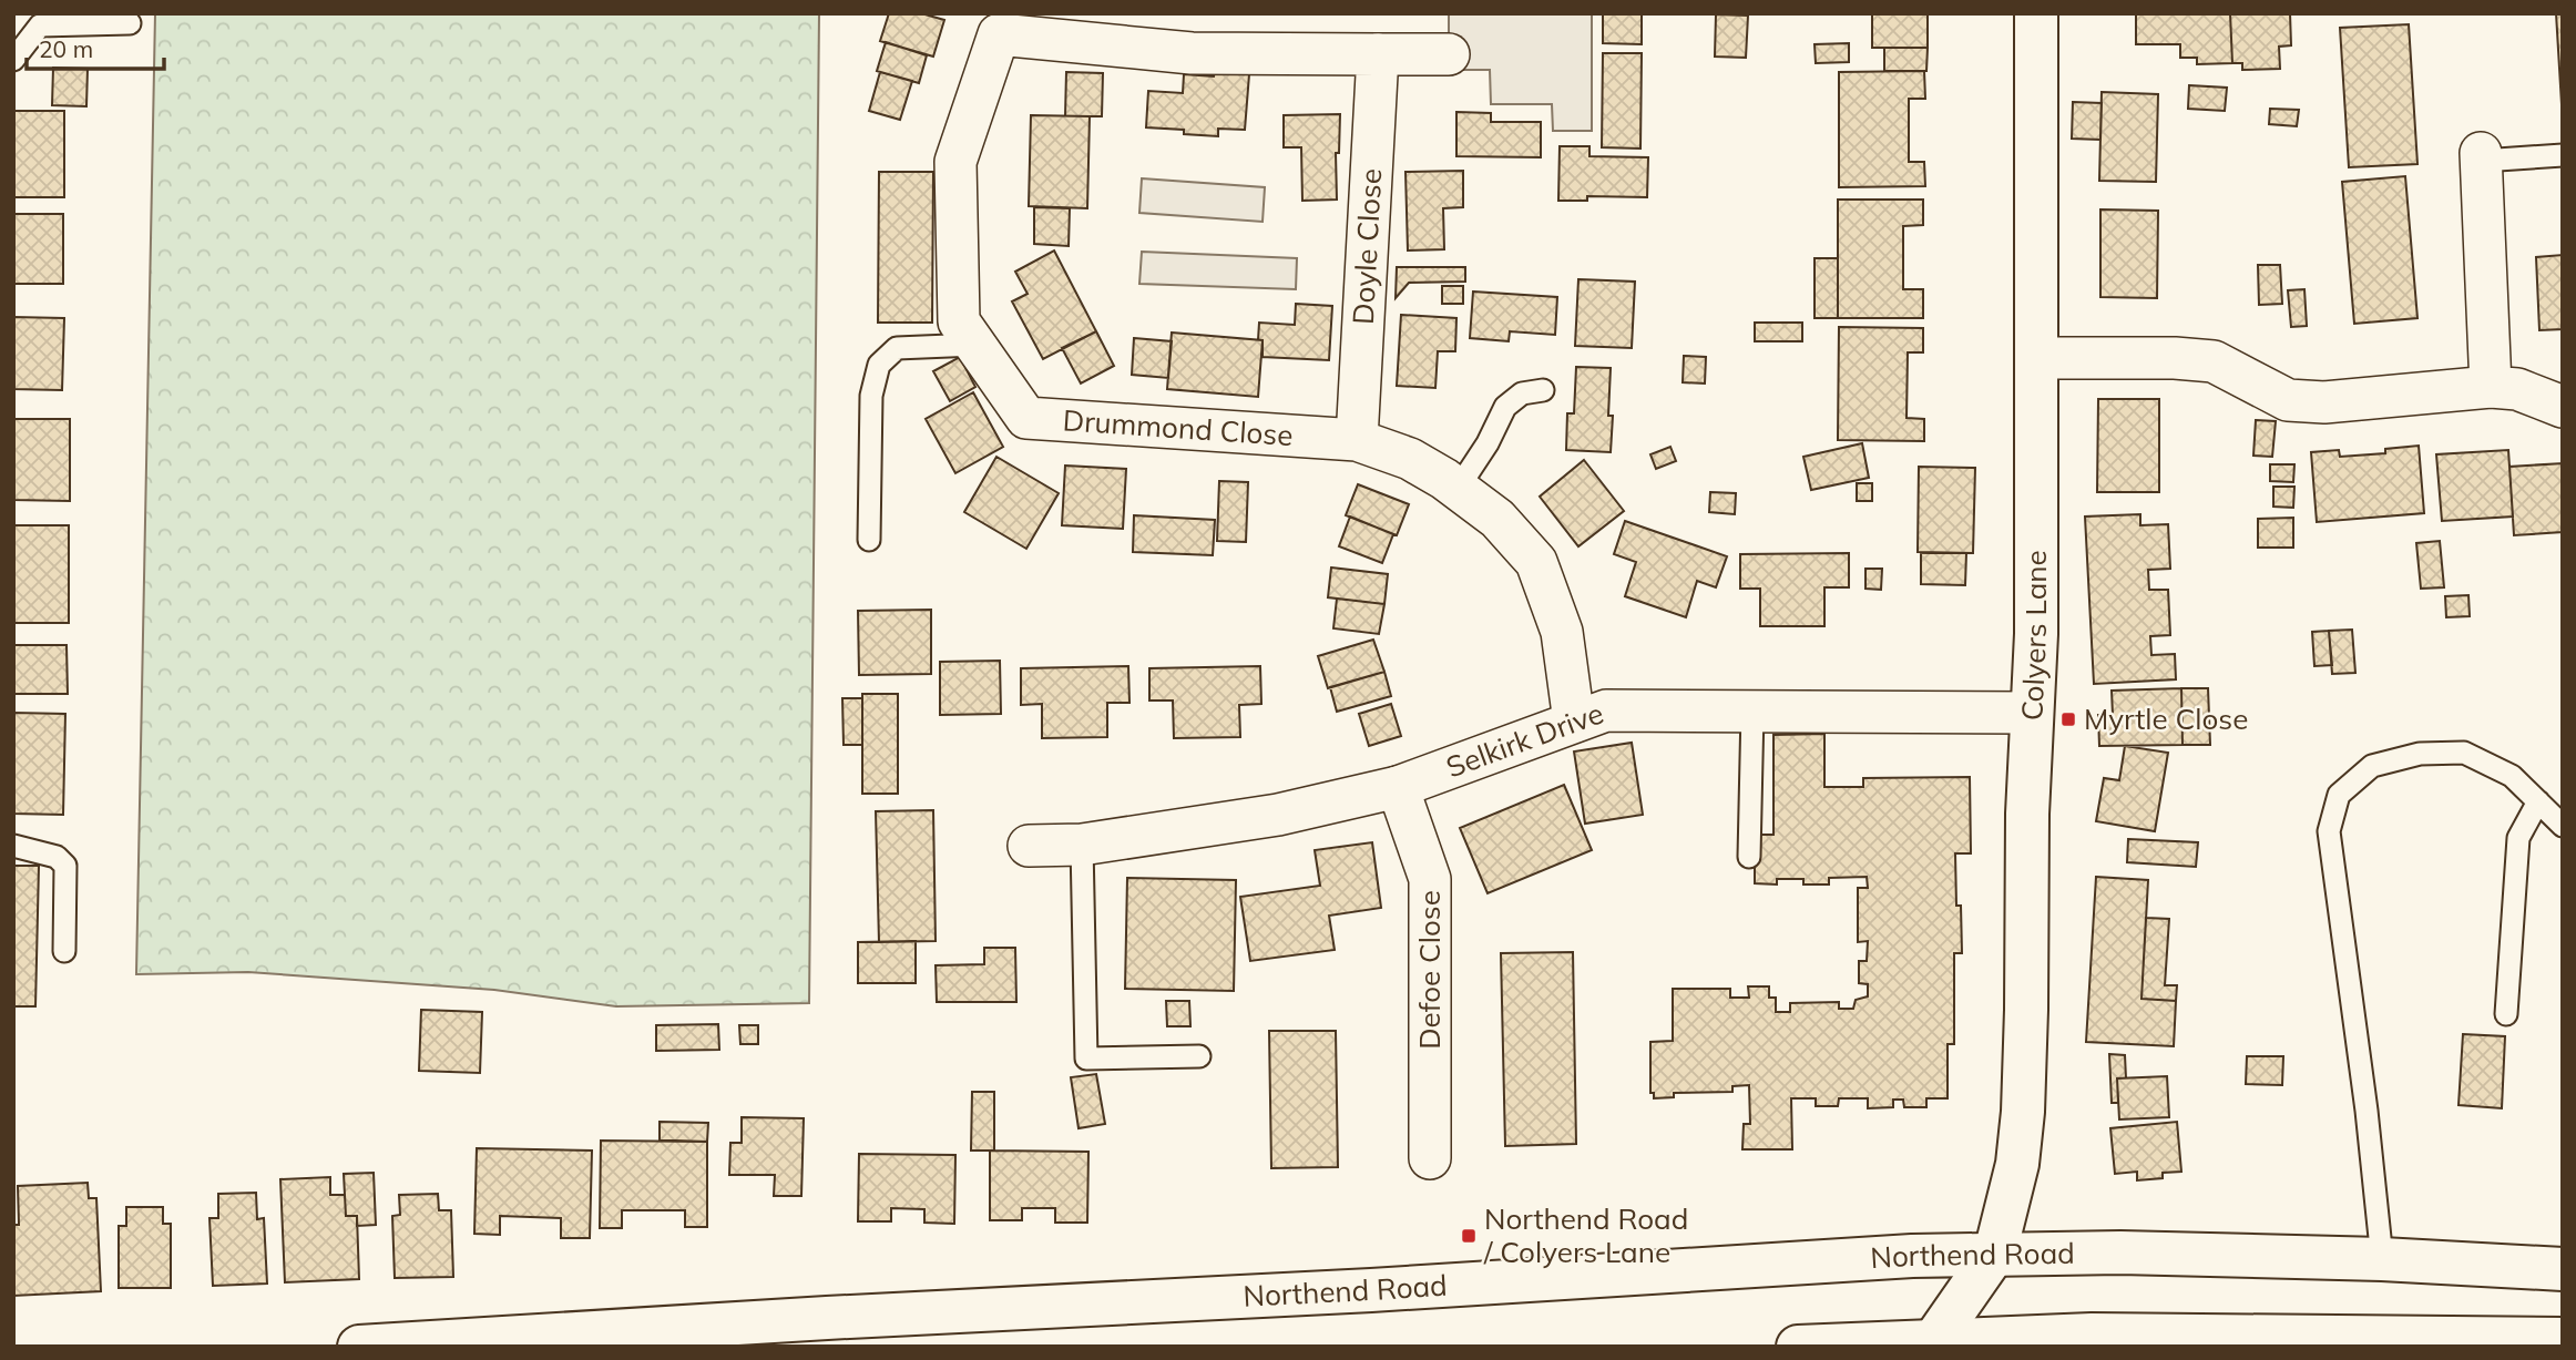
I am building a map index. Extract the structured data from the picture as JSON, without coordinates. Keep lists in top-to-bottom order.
{
  "streets": {
    "main road": ["Colyers Lane", "Northend Road"],
    "street": [
      "Doyle Close",
      "Drummond Close",
      "Selkirk Drive",
      "Defoe Close"
    ]
  },
  "crossings": [
    ["Doyle Close", "Drummond Close"],
    ["Drummond Close", "Selkirk Drive"],
    ["Colyers Lane", "Selkirk Drive"],
    ["Colyers Lane", "Northend Road"],
    ["Selkirk Drive", "Defoe Close"]
  ],
  "places": {
    "transit": ["Myrtle Close", "Northend Road / Colyers Lane"]
  },
  "scale_bar": "20 m"
}
